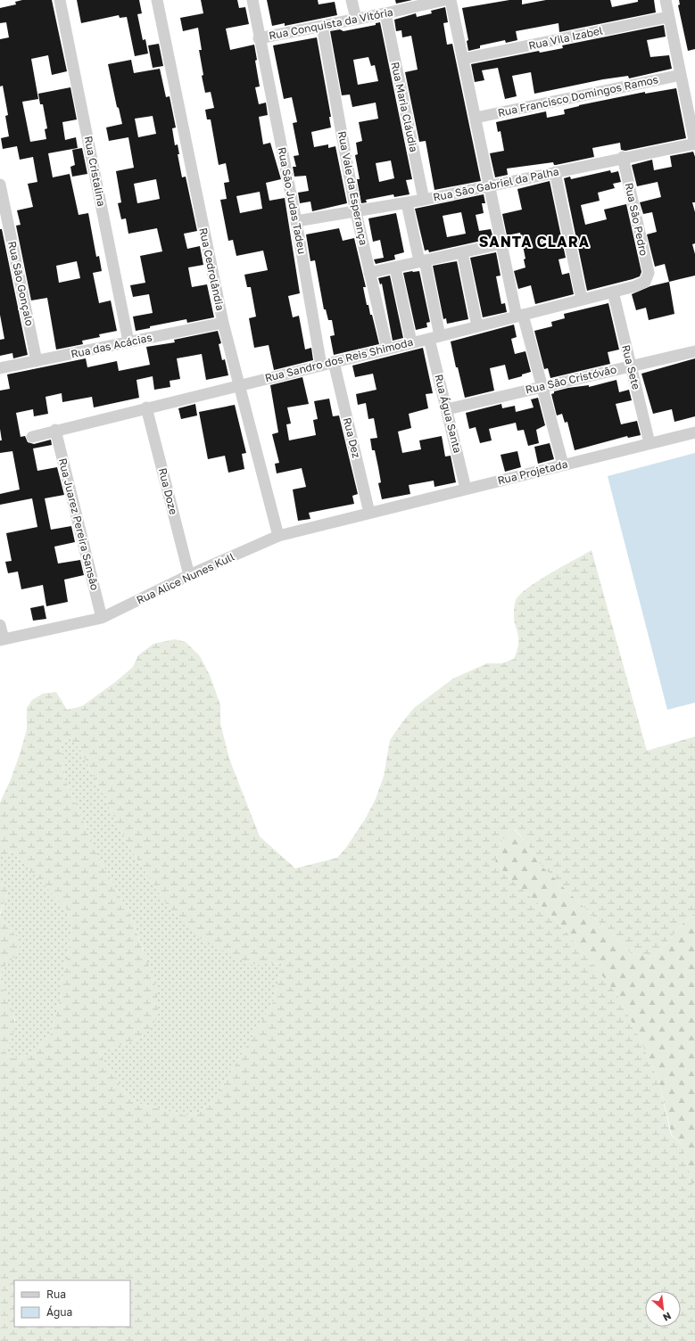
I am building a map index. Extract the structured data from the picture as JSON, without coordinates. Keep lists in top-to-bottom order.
{
  "streets": {
    "street": [
      "Rua Conquista da Vitória",
      "Rua Vila Izabel",
      "Rua Francisco Domingos Ramos",
      "Rua Maria Cláudia",
      "Rua Cristalina",
      "Rua São Gabriel da Palha",
      "Rua Vale da Esperança",
      "Rua São Judas Tadeu",
      "Rua São Pedro",
      "Rua Cedrolândia",
      "Rua São Gonçalo",
      "Rua das Acácias",
      "Rua Sandro dos Reis Shimoda",
      "Rua Sete",
      "Rua São Cristóvão",
      "Rua Água Santa",
      "Rua Dez",
      "Rua Projetada",
      "Rua Doze",
      "Rua Juarez Pereira Sansão",
      "Rua Alice Nunes Kull"
    ]
  },
  "crossings": [
    ["Rua Conquista da Vitória", "Rua Maria Cláudia"],
    ["Rua Conquista da Vitória", "Rua Vale da Esperança"],
    ["Rua Conquista da Vitória", "Rua São Judas Tadeu"],
    ["Rua Maria Cláudia", "Rua São Gabriel da Palha"],
    ["Rua Cristalina", "Rua das Acácias"],
    ["Rua São Gabriel da Palha", "Rua Vale da Esperança"],
    ["Rua São Gabriel da Palha", "Rua São Judas Tadeu"],
    ["Rua São Gabriel da Palha", "Rua São Pedro"],
    ["Rua São Gabriel da Palha", "Rua Água Santa"],
    ["Rua Vale da Esperança", "Rua Sandro dos Reis Shimoda"],
    ["Rua São Judas Tadeu", "Rua Sandro dos Reis Shimoda"],
    ["Rua São Pedro", "Rua Sandro dos Reis Shimoda"],
    ["Rua Cedrolândia", "Rua das Acácias"],
    ["Rua Cedrolândia", "Rua Sandro dos Reis Shimoda"],
    ["Rua Cedrolândia", "Rua Alice Nunes Kull"],
    ["Rua São Gonçalo", "Rua das Acácias"],
    ["Rua Sandro dos Reis Shimoda", "Rua Sete"],
    ["Rua Sandro dos Reis Shimoda", "Rua Água Santa"],
    ["Rua Sandro dos Reis Shimoda", "Rua Dez"],
    ["Rua Sandro dos Reis Shimoda", "Rua Doze"],
    ["Rua Sandro dos Reis Shimoda", "Rua Juarez Pereira Sansão"],
    ["Rua Sete", "Rua São Cristóvão"],
    ["Rua Sete", "Rua Projetada"],
    ["Rua São Cristóvão", "Rua Água Santa"],
    ["Rua Água Santa", "Rua Projetada"],
    ["Rua Dez", "Rua Projetada"],
    ["Rua Dez", "Rua Alice Nunes Kull"],
    ["Rua Projetada", "Rua Alice Nunes Kull"],
    ["Rua Doze", "Rua Alice Nunes Kull"],
    ["Rua Juarez Pereira Sansão", "Rua Alice Nunes Kull"]
  ],
  "districts": ["SANTA CLARA"],
  "legend": ["Rua", "Água"],
  "north": "bottom right"
}
